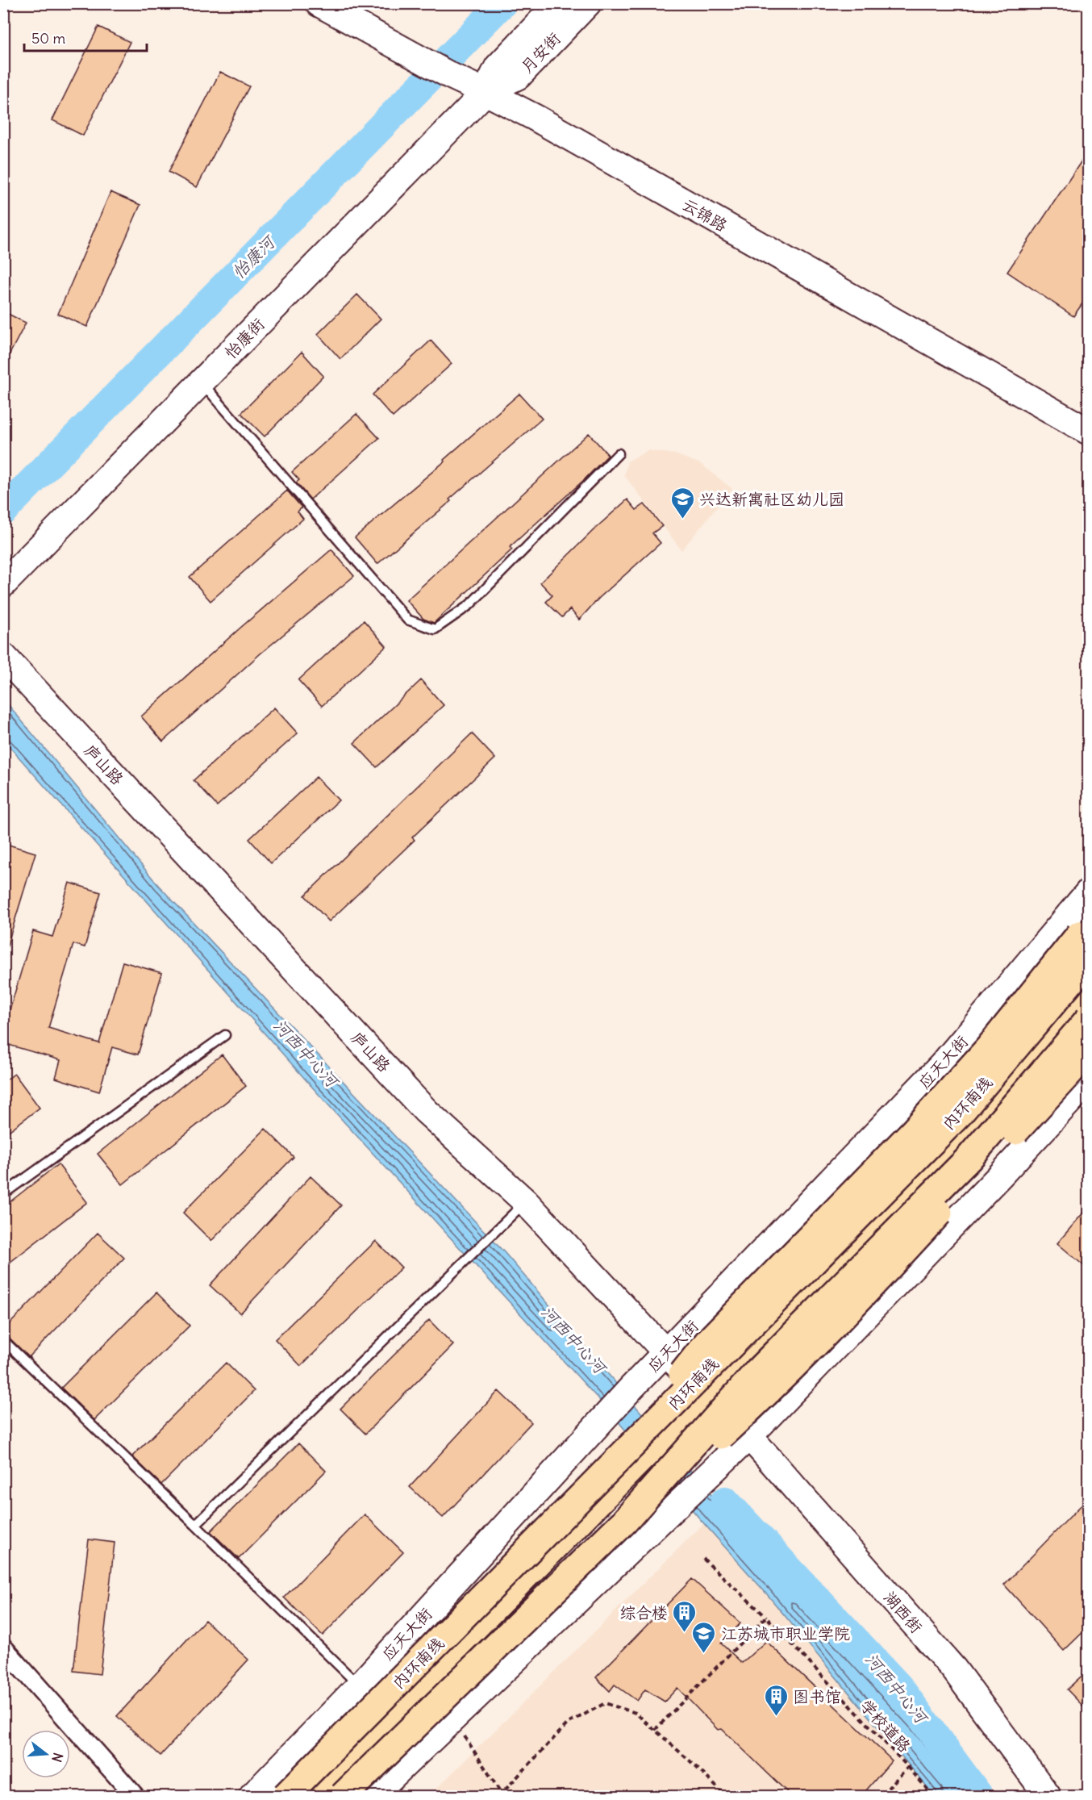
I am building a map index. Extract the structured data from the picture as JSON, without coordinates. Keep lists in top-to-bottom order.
{
  "streets": {
    "main road": ["内环南线"],
    "street": [
      "月安街",
      "云锦路",
      "怡康街",
      "庐山路",
      "应天大街",
      "湖西街"
    ],
    "path": ["学校道路"]
  },
  "crossings": [
    ["月安街", "云锦路"],
    ["月安街", "怡康街"],
    ["云锦路", "怡康街"],
    ["庐山路", "应天大街"],
    ["庐山路", "湖西街"]
  ],
  "water": ["怡康河", "河西中心河"],
  "places": {
    "school or university": ["兴达新寓社区幼儿园", "江苏城市职业学院"],
    "building": ["综合楼", "图书馆"]
  },
  "scale_bar": "50 m",
  "north": "right"
}
